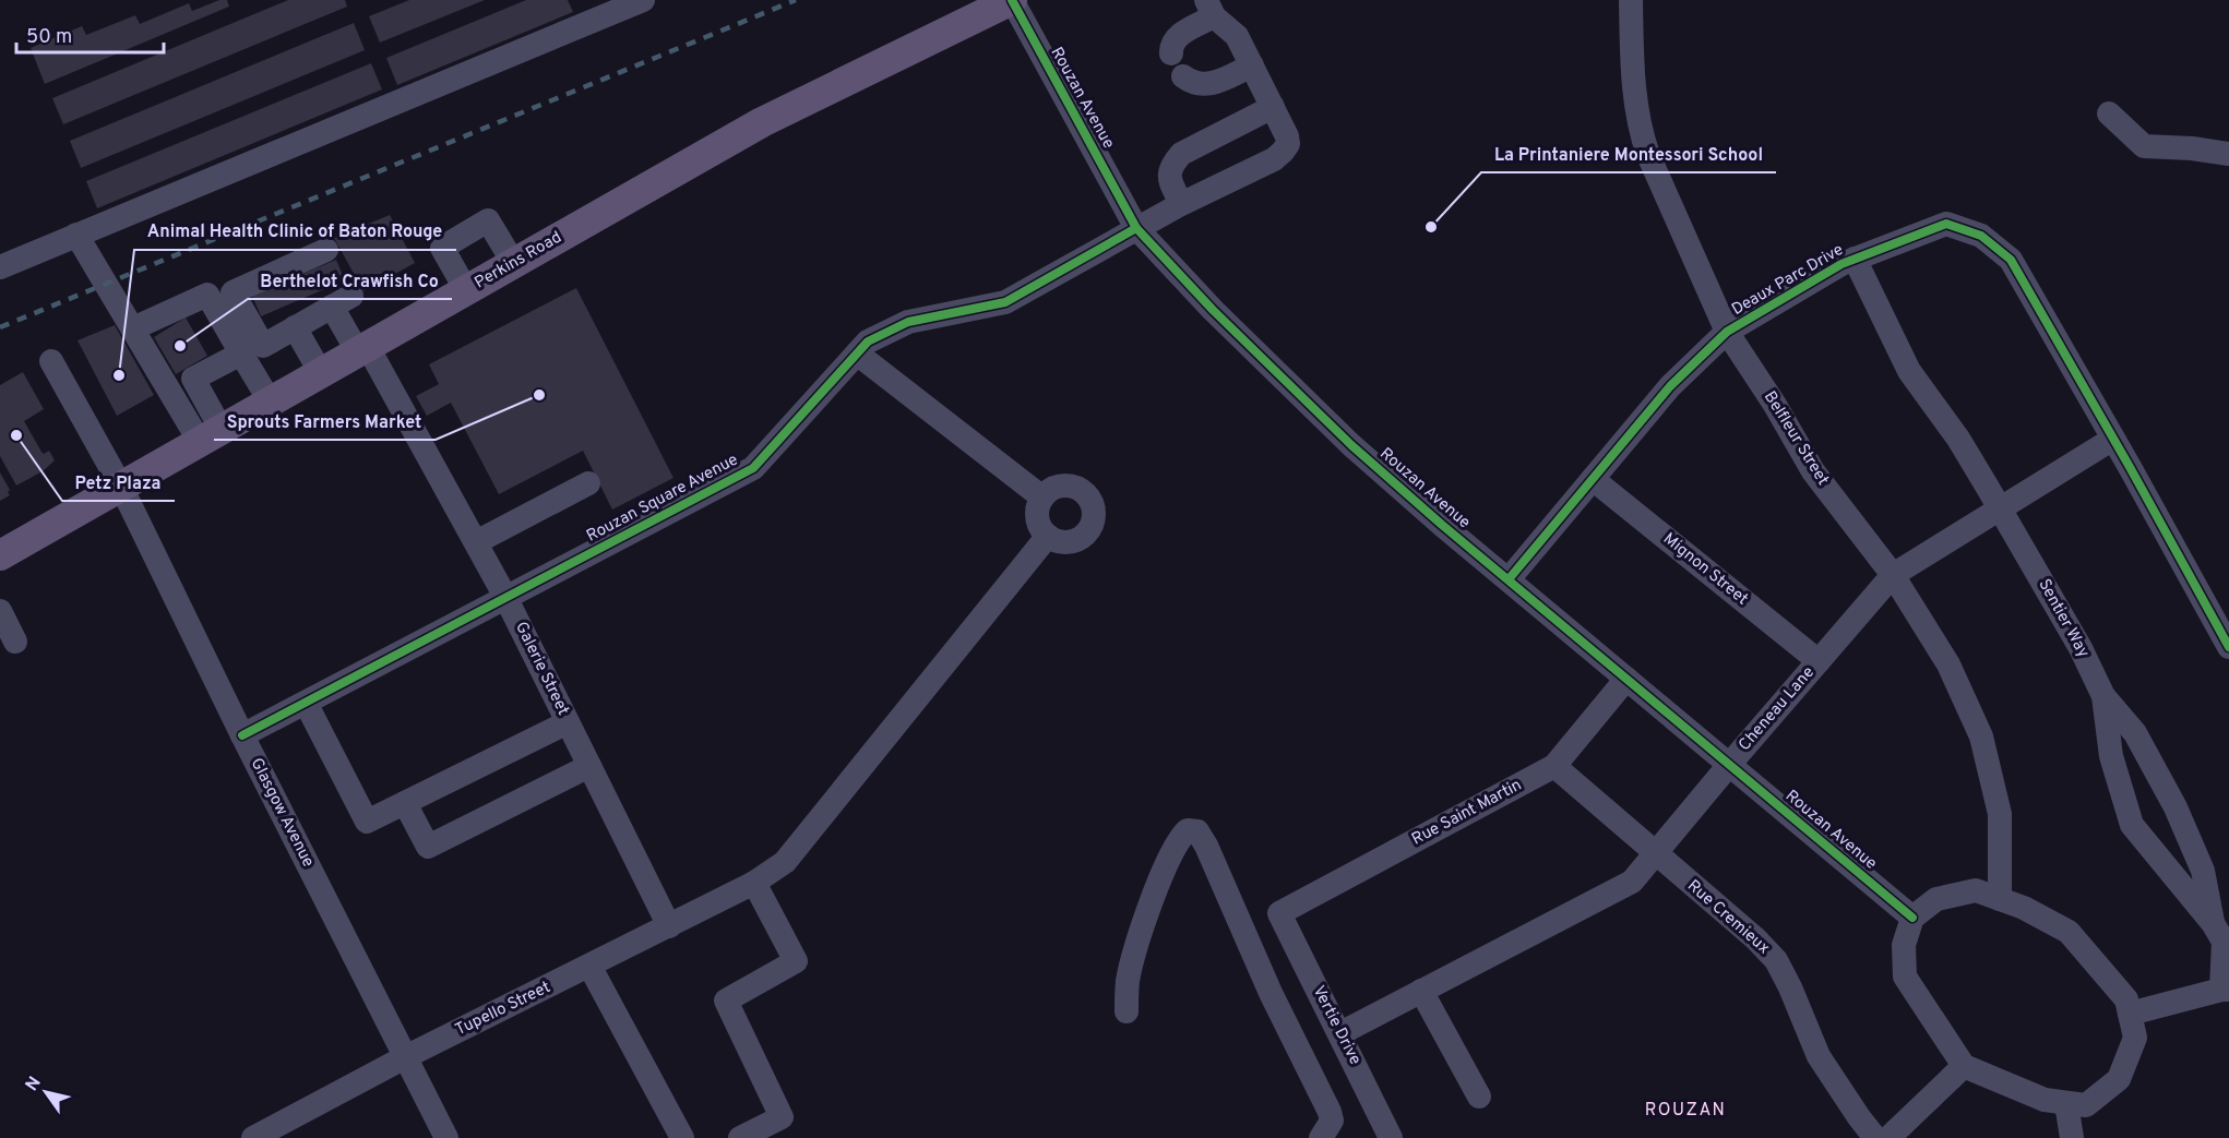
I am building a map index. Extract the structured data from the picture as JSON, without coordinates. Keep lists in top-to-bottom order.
{
  "streets": {
    "main road": ["Perkins Road"],
    "street": [
      "Rouzan Avenue",
      "Deaux Parc Drive",
      "Belfleur Street",
      "Rouzan Square Avenue",
      "Mignon Street",
      "Sentier Way",
      "Galerie Street",
      "Cheneau Lane",
      "Glasgow Avenue",
      "Rue Saint Martin",
      "Rue Cremieux",
      "Tupello Street",
      "Vertie Drive"
    ]
  },
  "crossings": [
    ["Rouzan Avenue", "Perkins Road"],
    ["Rouzan Avenue", "Deaux Parc Drive"],
    ["Rouzan Avenue", "Belfleur Street"],
    ["Rouzan Avenue", "Rouzan Square Avenue"],
    ["Rouzan Avenue", "Cheneau Lane"],
    ["Rouzan Avenue", "Rue Saint Martin"],
    ["Perkins Road", "Galerie Street"],
    ["Perkins Road", "Glasgow Avenue"],
    ["Deaux Parc Drive", "Belfleur Street"],
    ["Deaux Parc Drive", "Mignon Street"],
    ["Deaux Parc Drive", "Sentier Way"],
    ["Deaux Parc Drive", "Cheneau Lane"],
    ["Belfleur Street", "Cheneau Lane"],
    ["Rouzan Square Avenue", "Galerie Street"],
    ["Rouzan Square Avenue", "Glasgow Avenue"],
    ["Mignon Street", "Cheneau Lane"],
    ["Sentier Way", "Cheneau Lane"],
    ["Galerie Street", "Tupello Street"],
    ["Cheneau Lane", "Rue Cremieux"],
    ["Cheneau Lane", "Vertie Drive"],
    ["Glasgow Avenue", "Tupello Street"],
    ["Rue Saint Martin", "Rue Cremieux"],
    ["Rue Saint Martin", "Vertie Drive"]
  ],
  "districts": ["ROUZAN"],
  "places": [
    "La Printaniere Montessori School",
    "Berthelot Crawfish Co",
    "Animal Health Clinic of Baton Rouge",
    "Sprouts Farmers Market",
    "Petz Plaza"
  ],
  "scale_bar": "50 m",
  "north": "top left"
}
